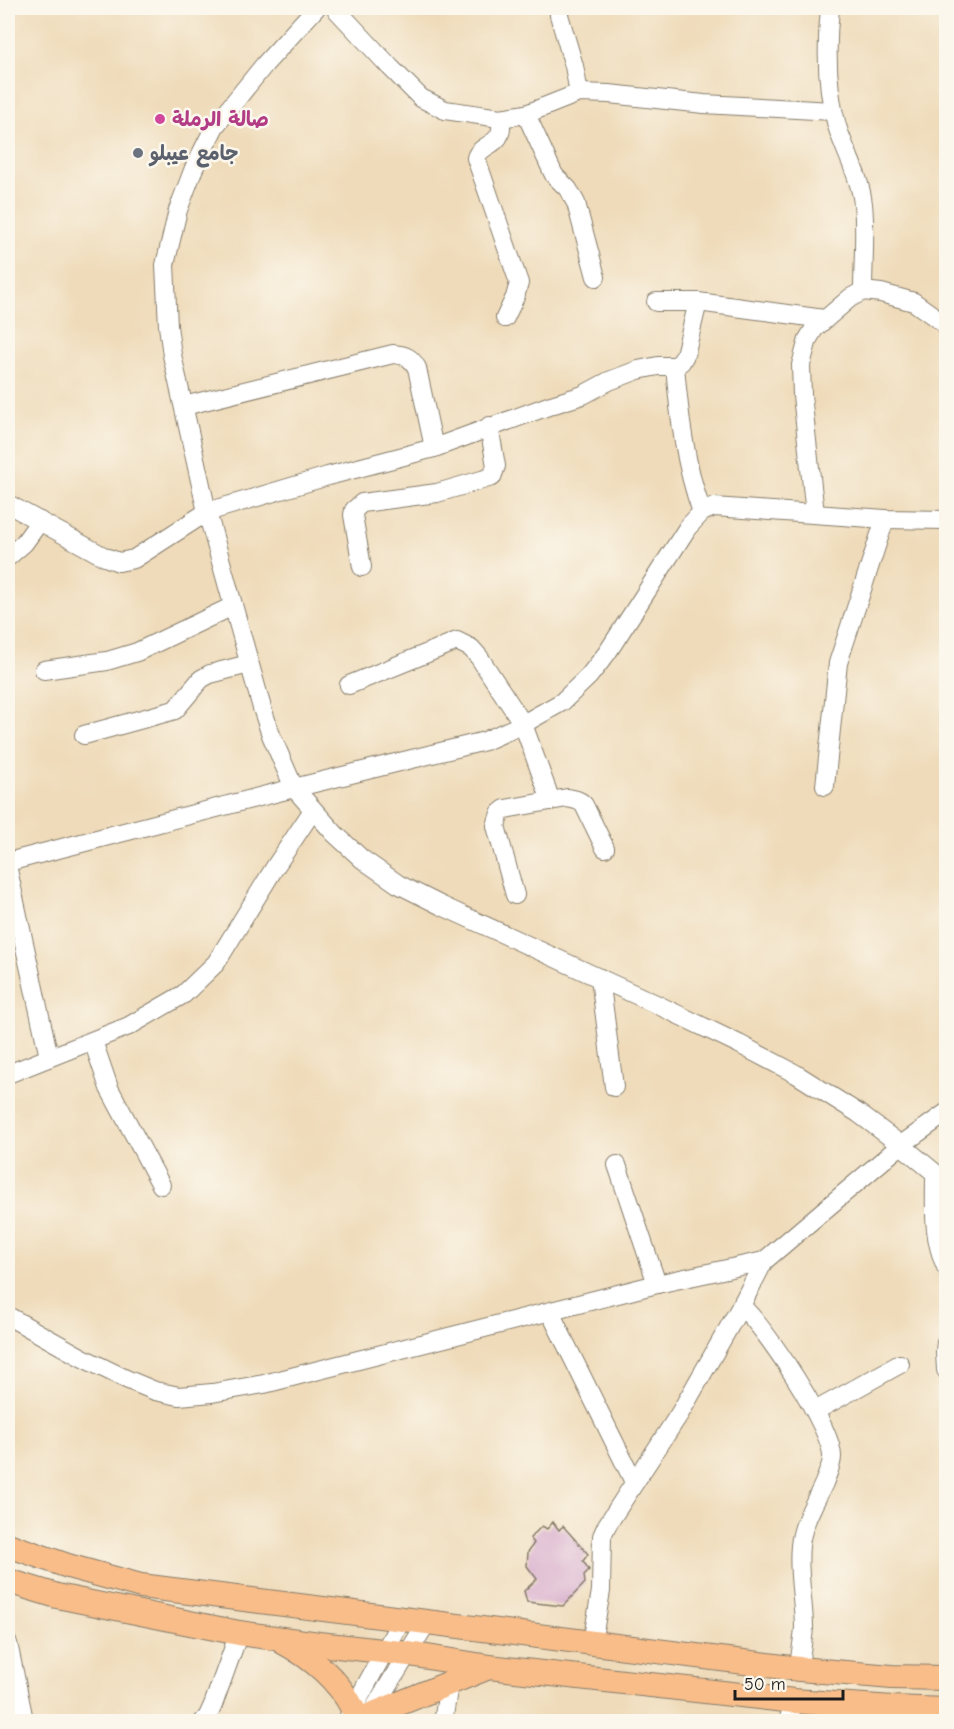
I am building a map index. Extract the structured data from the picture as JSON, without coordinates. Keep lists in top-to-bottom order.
{
  "places": ["صالة الرملة", "جامع عيبلو"],
  "scale_bar": "50 m"
}
